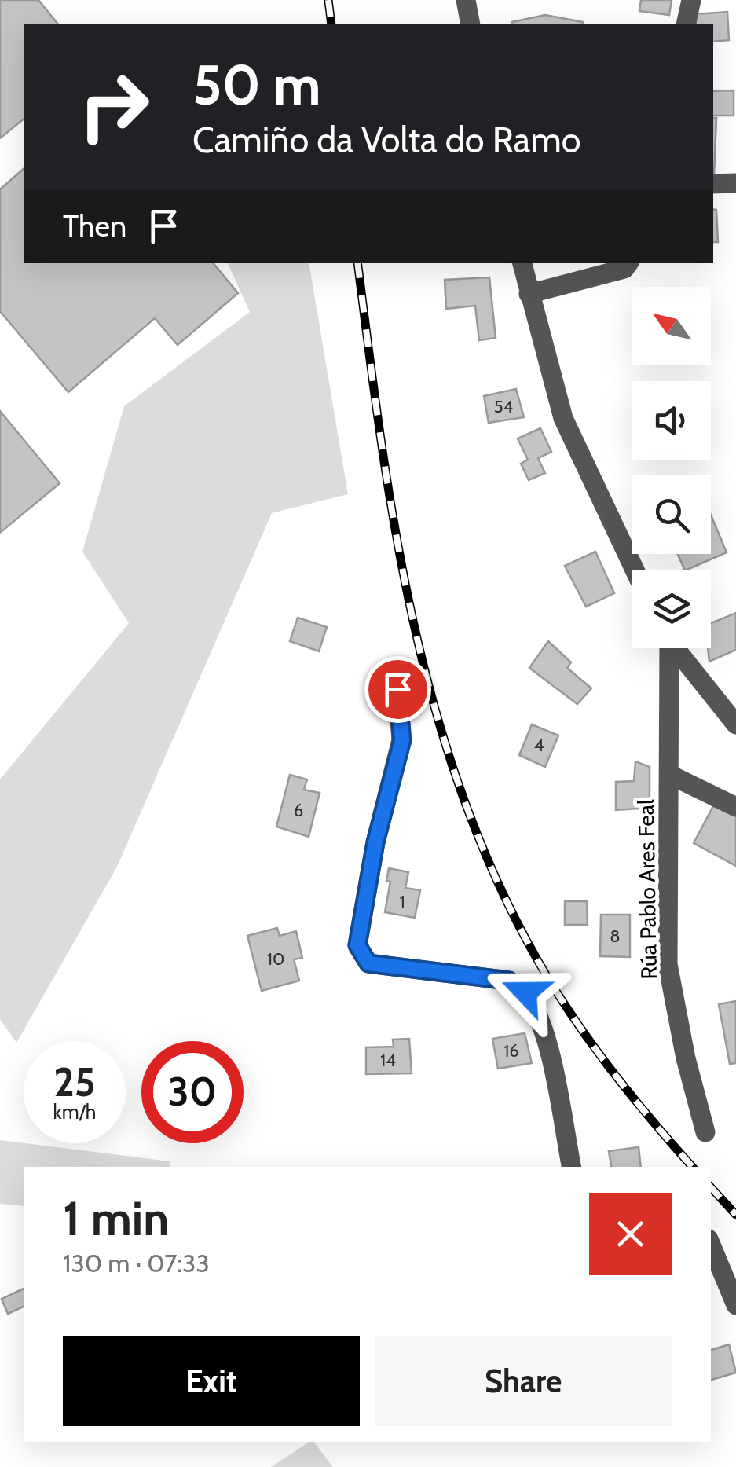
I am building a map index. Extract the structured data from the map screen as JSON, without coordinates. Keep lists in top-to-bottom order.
{
  "streets": {
    "street": ["Rúa Pablo Ares Feal"]
  },
  "house_numbers": [
    "54",
    "4",
    "6",
    "1",
    "8",
    "10",
    "16",
    "14"
  ],
  "north": "top left",
  "page": {
    "turn": ["50 m", "Camiño da Volta do Ramo"],
    "then": "Then",
    "speed": "25 km/h",
    "limit": "30",
    "heading": ["1 min", "130 m · 07:33"],
    "buttons": ["Exit", "Share"]
  }
}
